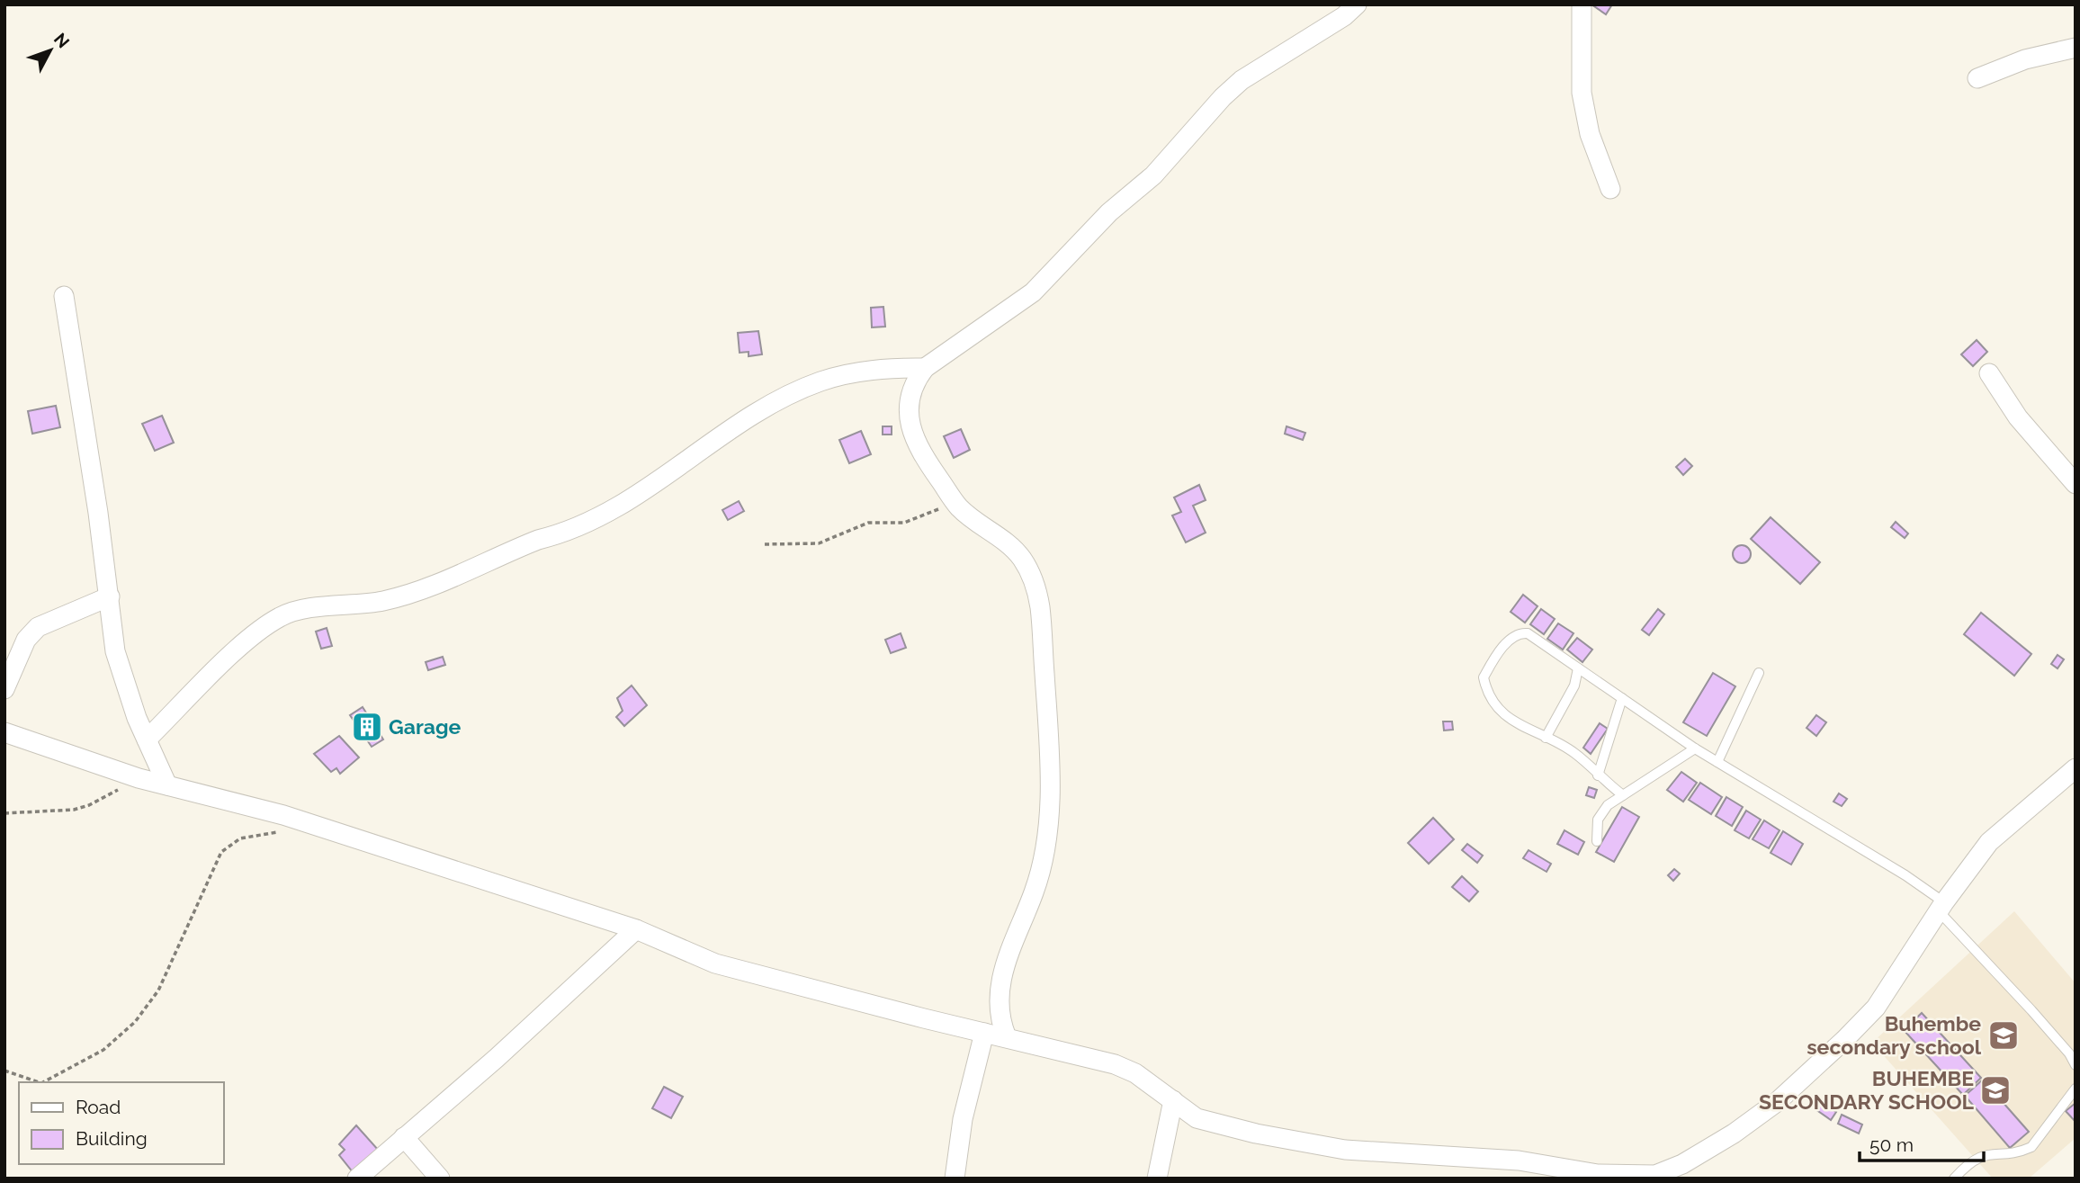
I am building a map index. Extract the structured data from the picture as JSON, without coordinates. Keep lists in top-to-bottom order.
{
  "places": {
    "building": ["Garage"],
    "school or university": ["Buhembe secondary school", "BUHEMBE SECONDARY SCHOOL"]
  },
  "legend": ["Road", "Building"],
  "scale_bar": "50 m",
  "north": "top right"
}
